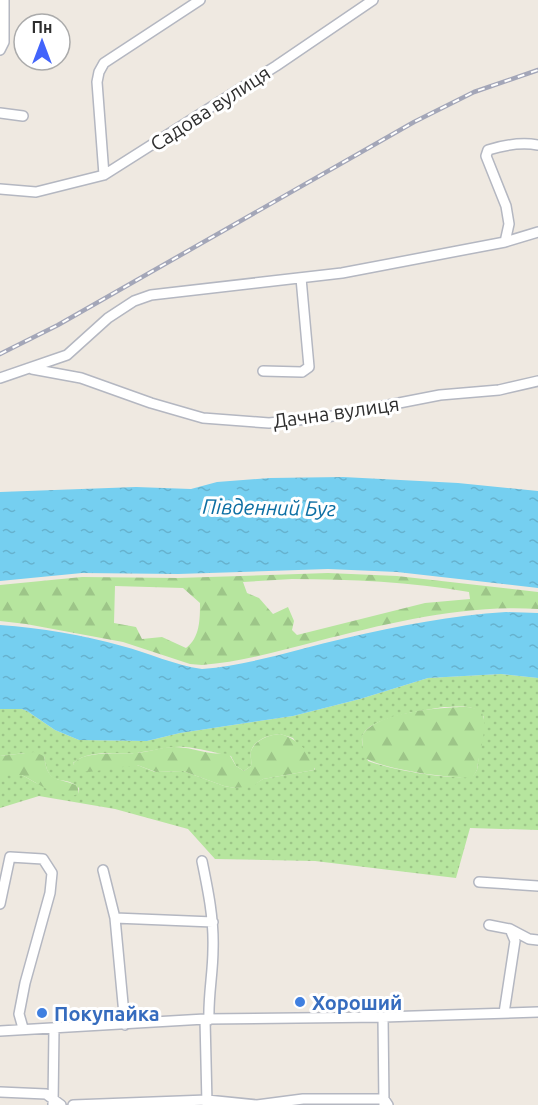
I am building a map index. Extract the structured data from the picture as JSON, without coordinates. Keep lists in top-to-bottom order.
{
  "streets": {
    "street": ["Садова вулиця", "Дачна вулиця"]
  },
  "water": ["Південний Буг"],
  "places": ["Хороший", "Покупайка"],
  "north": "top"
}
